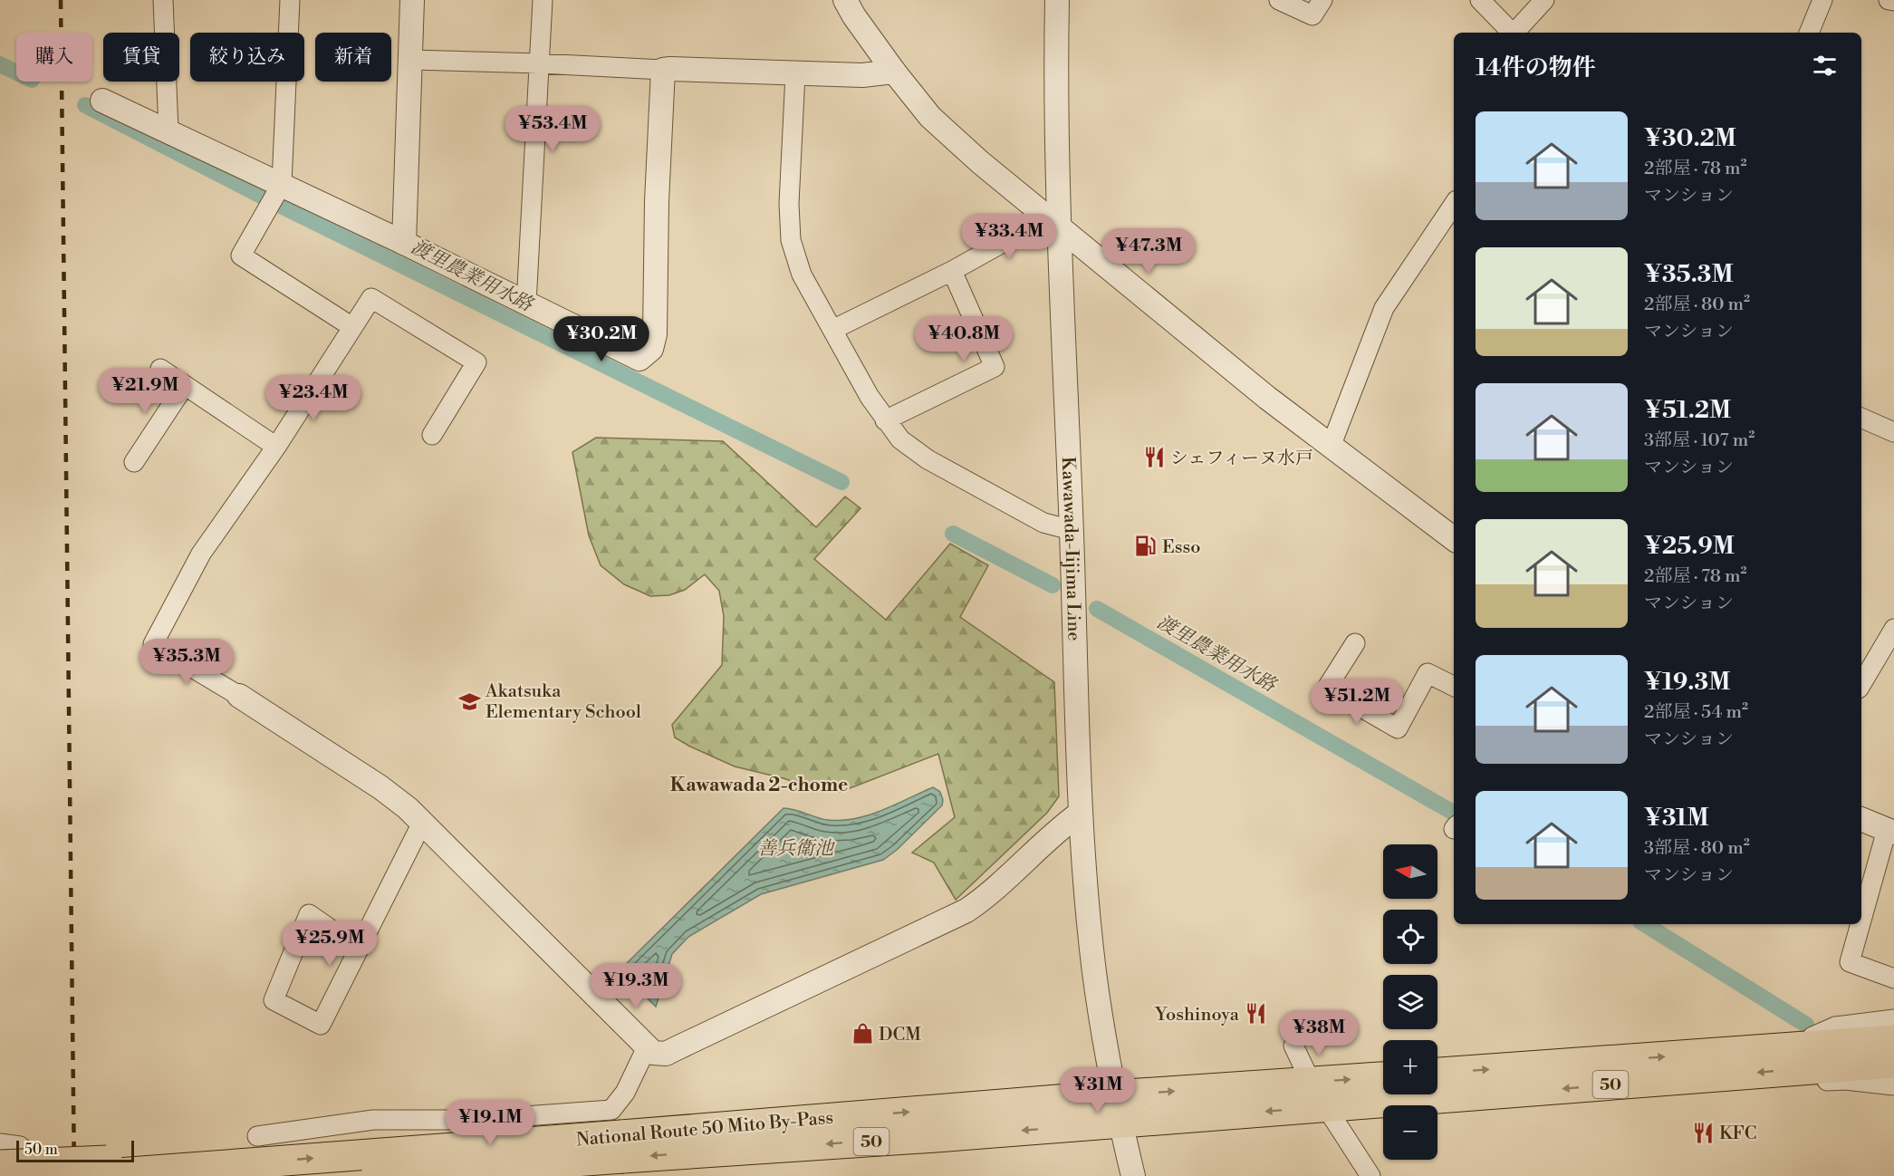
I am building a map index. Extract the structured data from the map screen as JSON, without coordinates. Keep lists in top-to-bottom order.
{
  "streets": {
    "highway": ["50", "National Route 50 Mito By-Pass"],
    "street": ["Kawawada-Iijima Line"]
  },
  "crossings": [
    ["Kawawada-Iijima Line", "National Route 50 Mito By-Pass"]
  ],
  "districts": ["Kawawada 2-chome"],
  "water": ["渡里農業用水路", "善兵衛池"],
  "places": {
    "restaurant": ["シェフィーヌ水戸", "Yoshinoya", "KFC"],
    "fuel station": ["Esso"],
    "school or university": ["Akatsuka Elementary School"],
    "shop": ["DCM"]
  },
  "scale_bar": "50 m",
  "north": "left",
  "page": {
    "chip": [
      "購入",
      "賃貸",
      "絞り込み",
      "新着"
    ],
    "heading": "14件の物件",
    "list": [
      {
        "name": "¥30.2M",
        "note": "2部屋 · 78 m² · マンション"
      },
      {
        "name": "¥35.3M",
        "note": "2部屋 · 80 m² · マンション"
      },
      {
        "name": "¥51.2M",
        "note": "3部屋 · 107 m² · マンション"
      },
      {
        "name": "¥25.9M",
        "note": "2部屋 · 78 m² · マンション"
      },
      {
        "name": "¥19.3M",
        "note": "2部屋 · 54 m² · マンション"
      },
      {
        "name": "¥31M",
        "note": "3部屋 · 80 m² · マンション"
      }
    ],
    "price": [
      "¥53.4M",
      "¥33.4M",
      "¥47.3M",
      "¥30.2M",
      "¥40.8M",
      "¥21.9M",
      "¥23.4M",
      "¥35.3M",
      "¥51.2M",
      "¥25.9M",
      "¥19.3M",
      "¥38M",
      "¥31M",
      "¥19.1M"
    ],
    "map_buttons": ["+", "−"],
    "scale": "50 m"
  }
}
